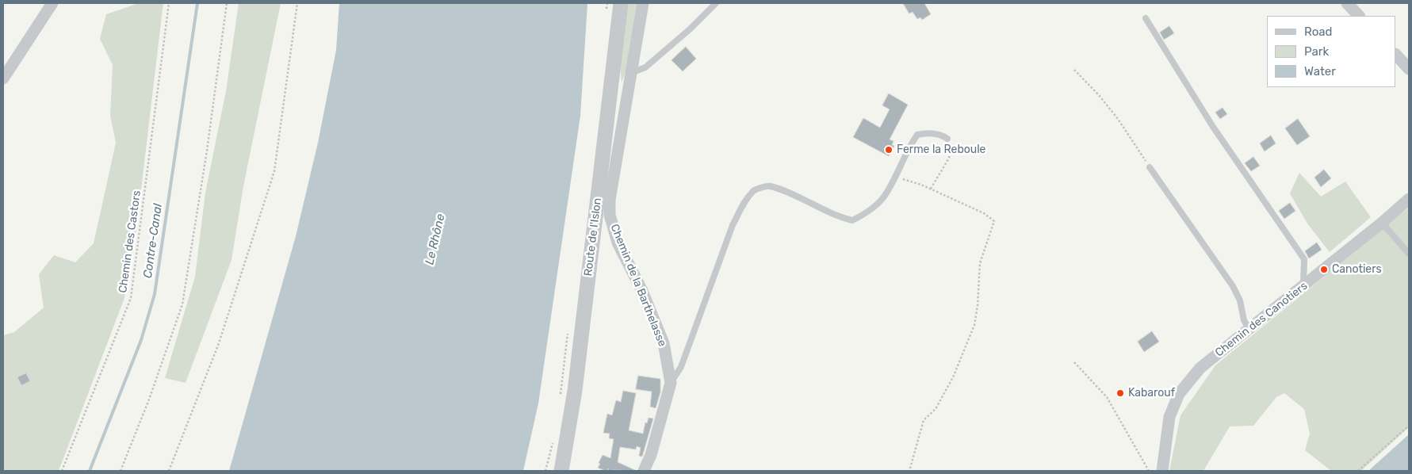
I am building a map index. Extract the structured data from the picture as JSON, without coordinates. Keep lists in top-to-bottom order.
{
  "streets": {
    "street": ["Route de l'Islon", "Chemin de la Barthelasse", "Chemin des Canotiers"],
    "path": ["Chemin des Castors"]
  },
  "water": ["Le Rhône", "Contre-Canal"],
  "places": ["Ferme la Reboule", "Canotiers", "Kabarouf"],
  "legend": ["Road", "Park", "Water"]
}
